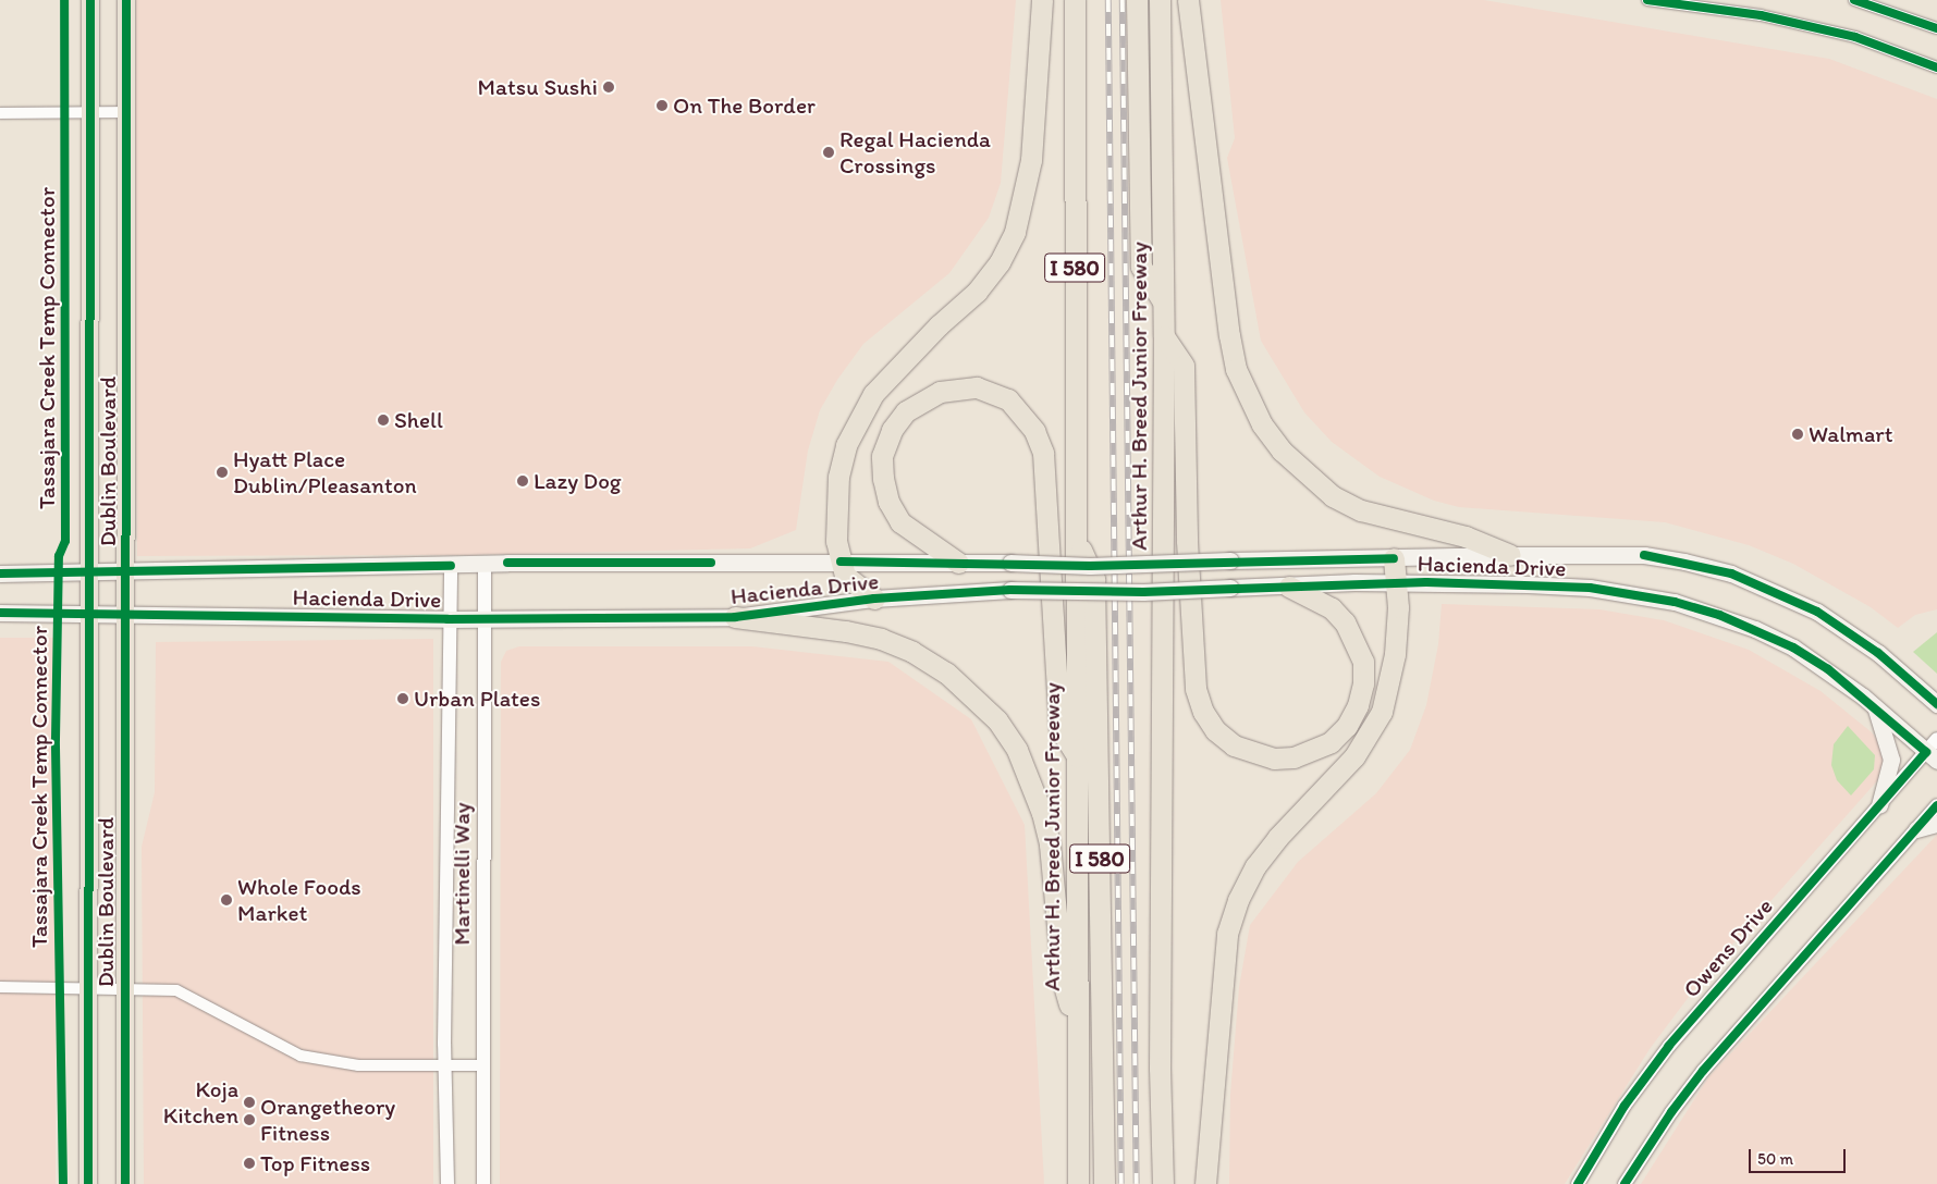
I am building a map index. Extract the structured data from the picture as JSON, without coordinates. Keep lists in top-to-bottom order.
{
  "streets": {
    "highway": ["I 580", "Arthur H. Breed Junior Freeway"],
    "main road": ["Dublin Boulevard", "Hacienda Drive"],
    "street": ["Martinelli Way", "Owens Drive"],
    "cycle path": ["Tassajara Creek Temp Connector"]
  },
  "crossings": [
    ["I 580", "Arthur H. Breed Junior Freeway"],
    ["Dublin Boulevard", "Hacienda Drive"],
    ["Hacienda Drive", "Martinelli Way"],
    ["Hacienda Drive", "Owens Drive"]
  ],
  "places": [
    "Matsu Sushi",
    "On The Border",
    "Regal Hacienda Crossings",
    "Shell",
    "Walmart",
    "Hyatt Place Dublin/Pleasanton",
    "Lazy Dog",
    "Urban Plates",
    "Whole Foods Market",
    "Koja Kitchen",
    "Orangetheory Fitness",
    "Top Fitness"
  ],
  "scale_bar": "50 m"
}
